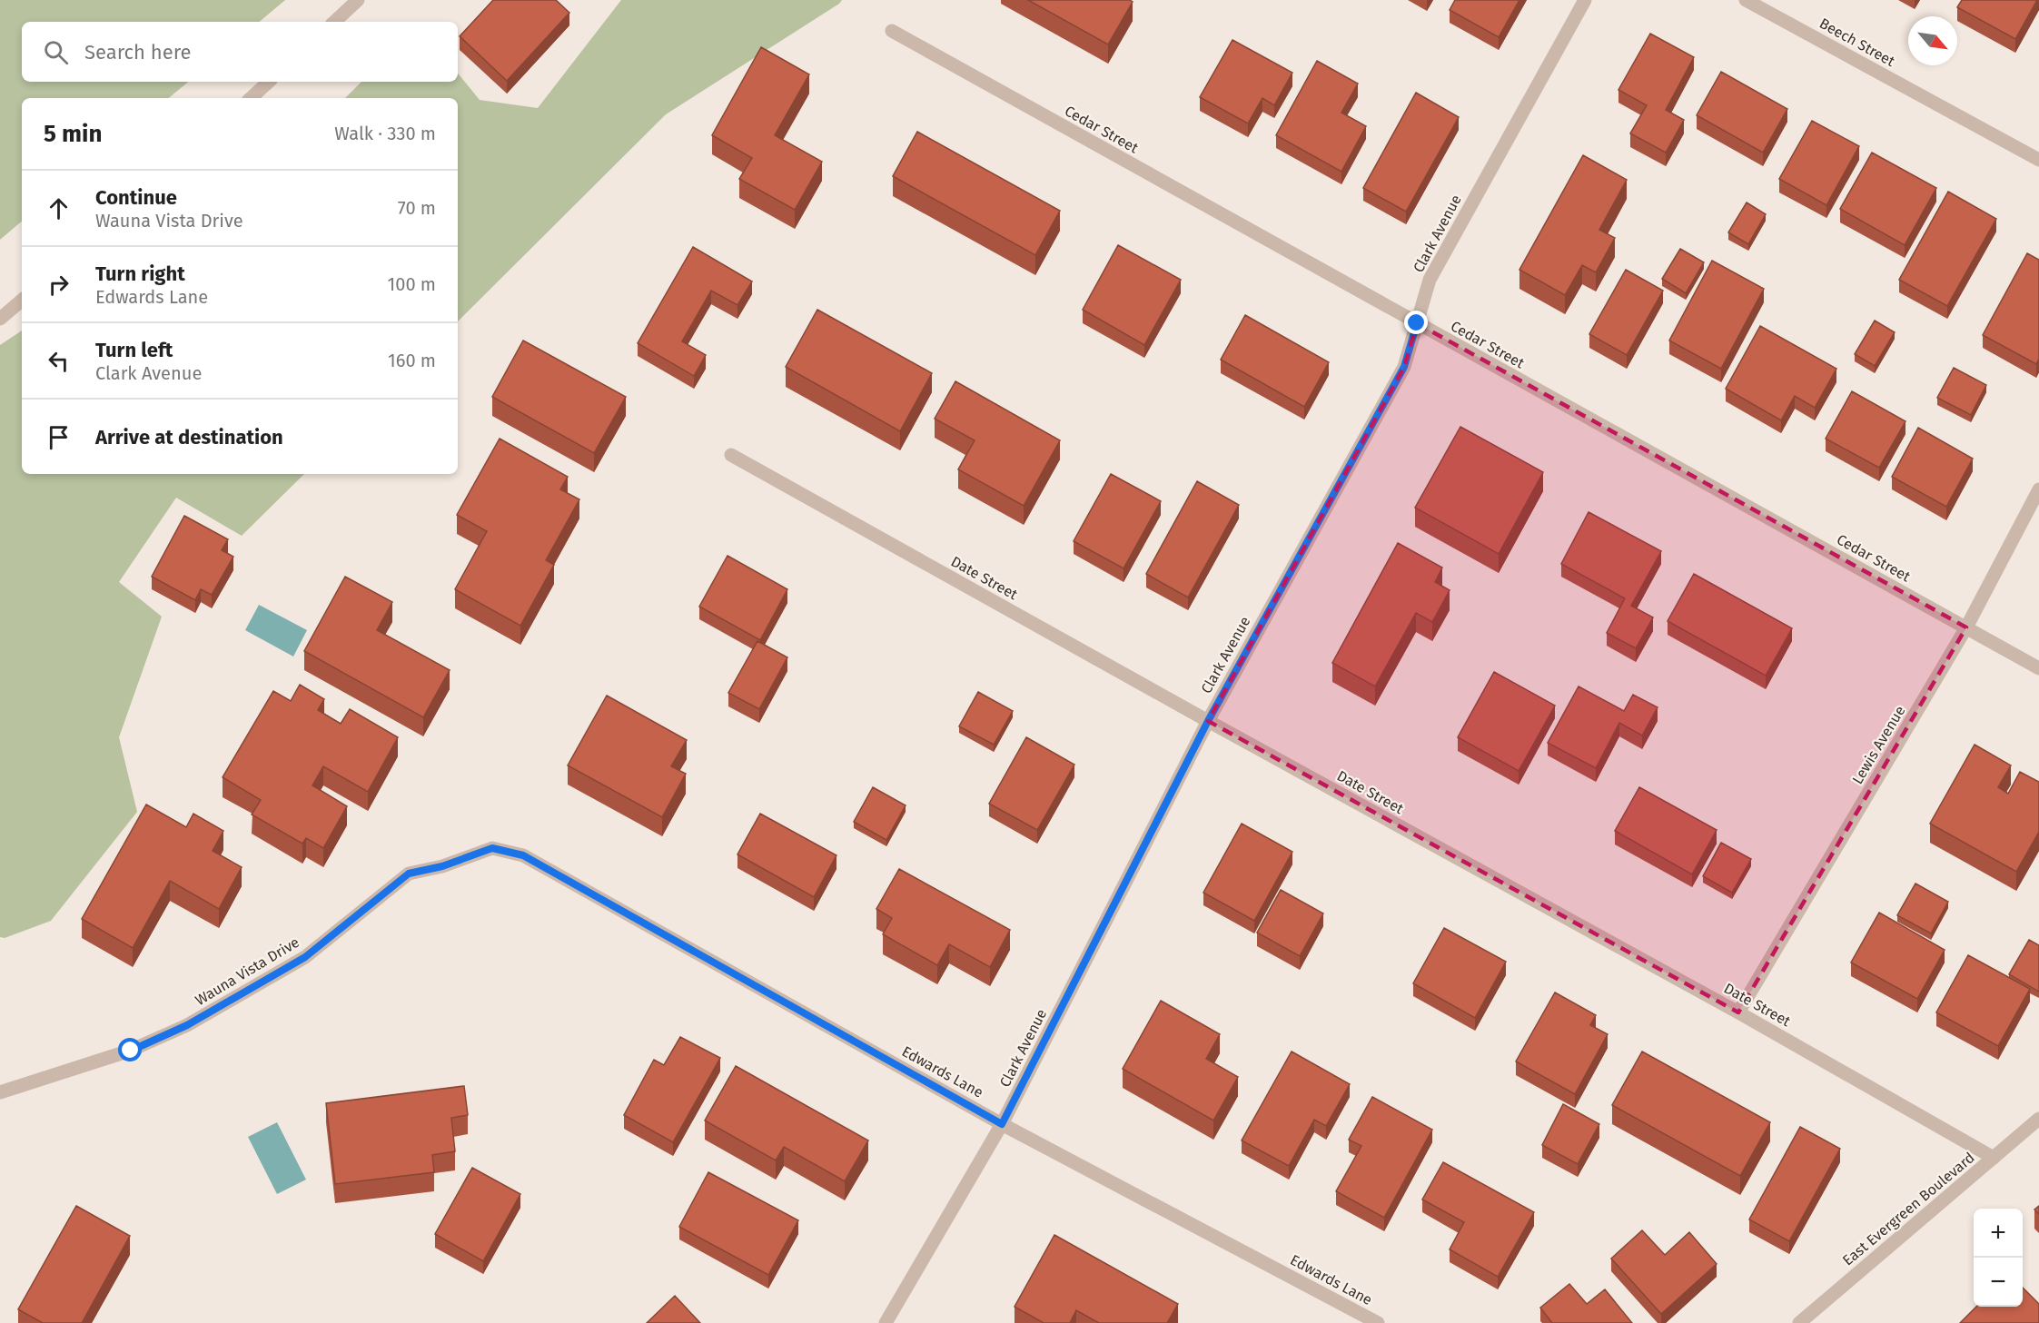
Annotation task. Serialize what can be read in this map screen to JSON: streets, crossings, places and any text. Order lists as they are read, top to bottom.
{
  "streets": {
    "street": [
      "Beech Street",
      "Cedar Street",
      "Clark Avenue",
      "Date Street",
      "Lewis Avenue",
      "Wauna Vista Drive",
      "Edwards Lane",
      "East Evergreen Boulevard"
    ]
  },
  "crossings": [
    ["Cedar Street", "Clark Avenue"],
    ["Cedar Street", "Lewis Avenue"],
    ["Clark Avenue", "Date Street"],
    ["Clark Avenue", "Edwards Lane"],
    ["Date Street", "Lewis Avenue"],
    ["Date Street", "East Evergreen Boulevard"],
    ["Wauna Vista Drive", "Edwards Lane"]
  ],
  "north": "bottom right",
  "page": {
    "search": "Search here",
    "heading": ["5 min", "Walk · 330 m"],
    "list": [
      ["Continue", "Wauna Vista Drive", "70 m"],
      ["Turn right", "Edwards Lane", "100 m"],
      ["Turn left", "Clark Avenue", "160 m"],
      "Arrive at destination"
    ],
    "map_buttons": ["+", "−"]
  }
}
